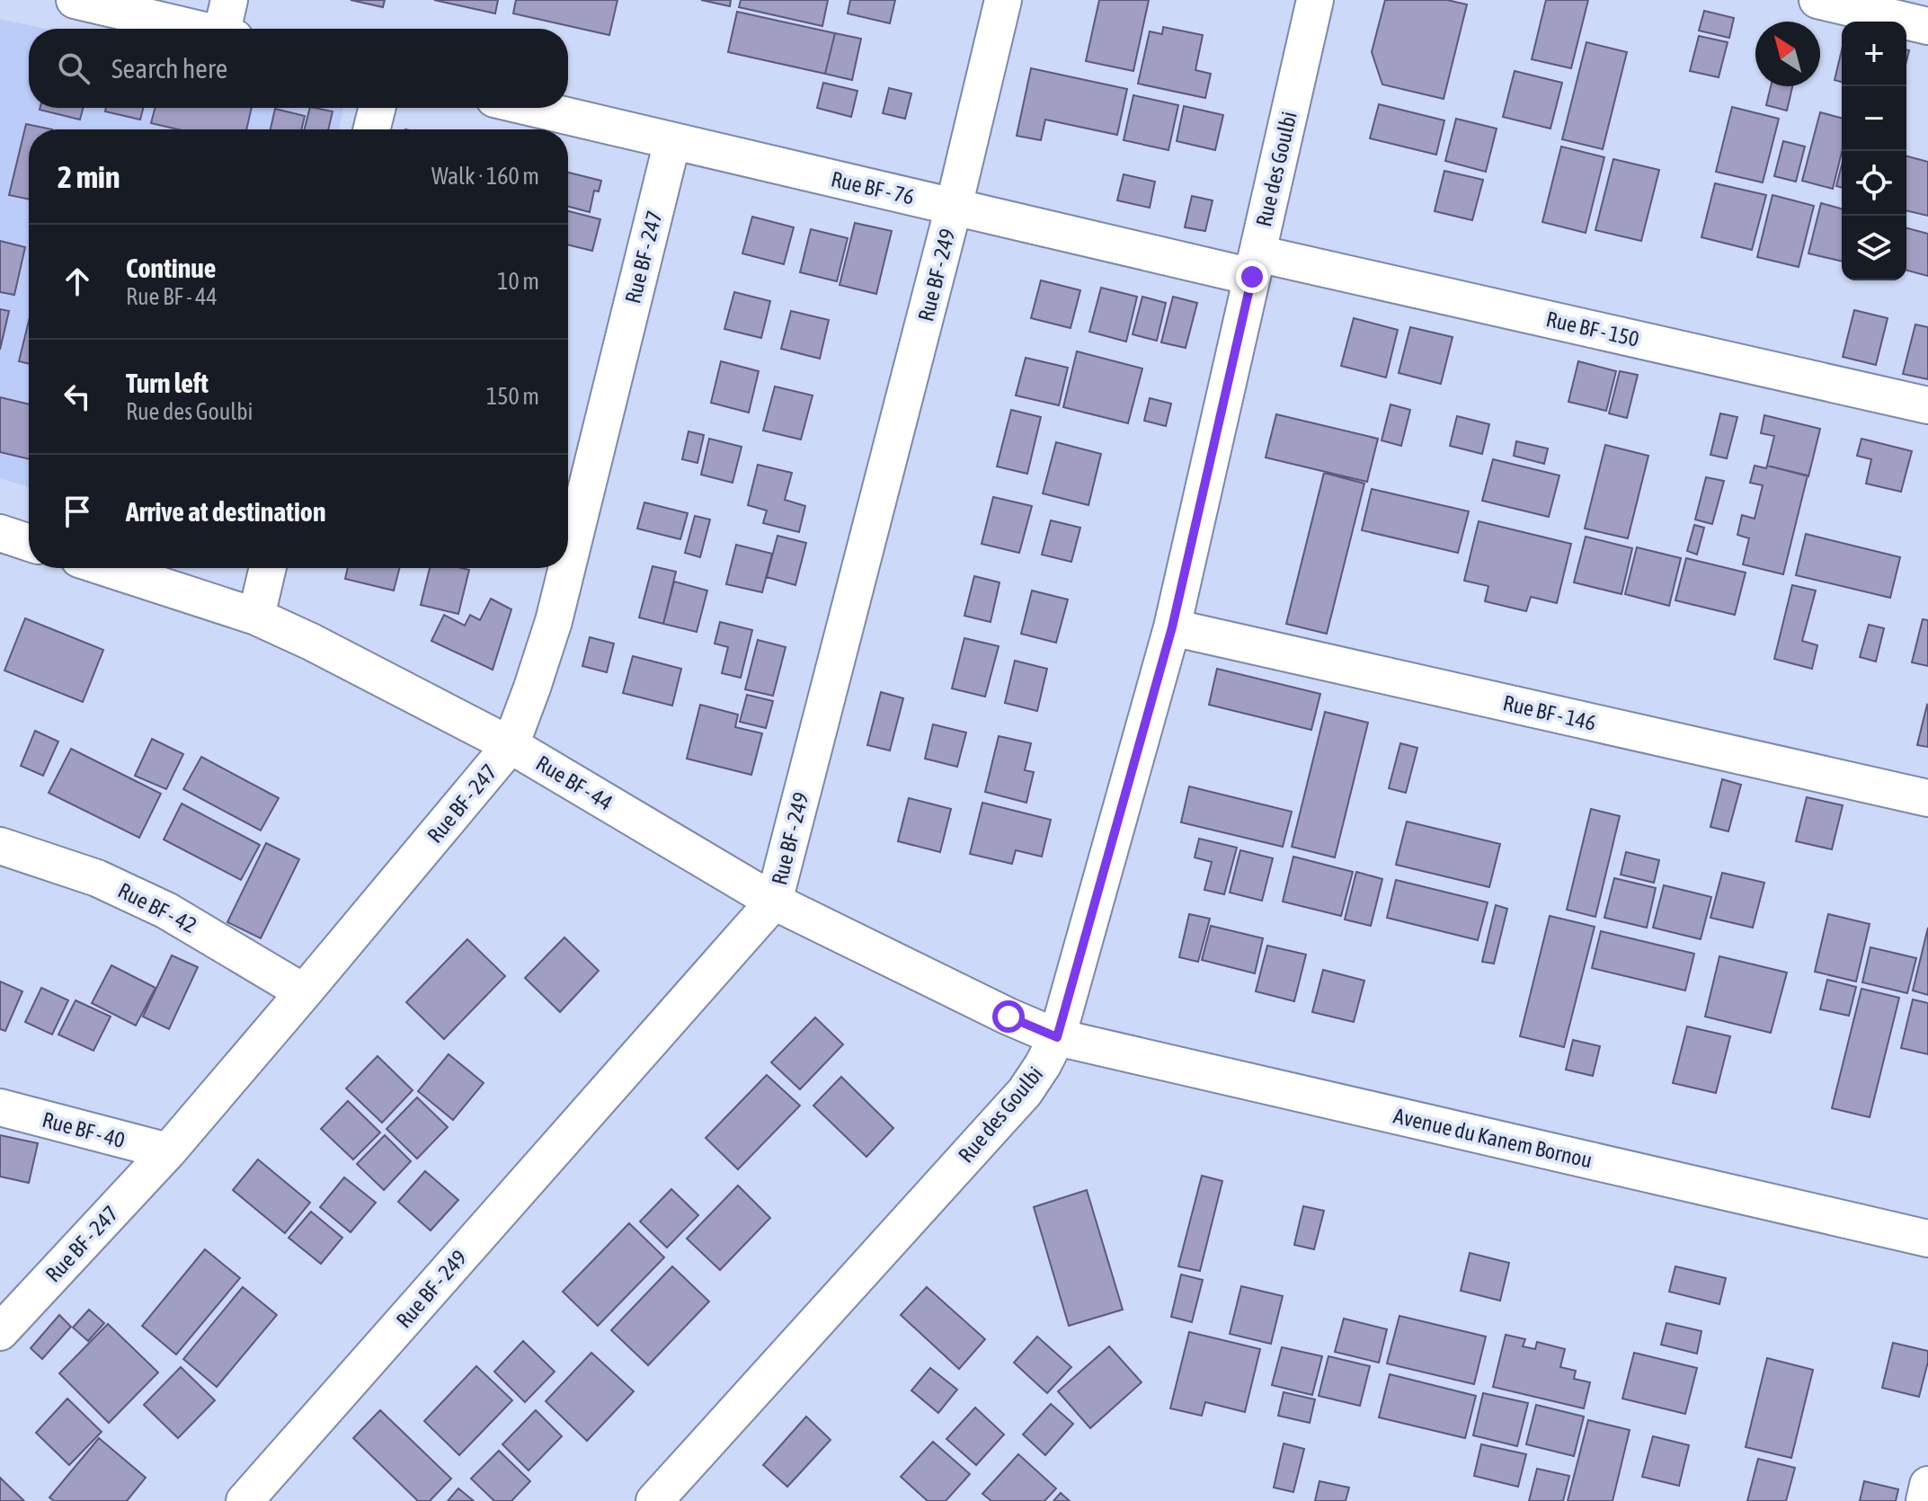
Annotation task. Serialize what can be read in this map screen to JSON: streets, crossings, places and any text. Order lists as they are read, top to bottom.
{
  "streets": {
    "street": [
      "Rue des Goulbi",
      "Rue BF - 76",
      "Rue BF - 247",
      "Rue BF - 249",
      "Rue BF - 150",
      "Rue BF - 146",
      "Rue BF - 44",
      "Rue BF - 42",
      "Rue BF - 40",
      "Avenue du Kanem Bornou"
    ]
  },
  "crossings": [
    ["Rue des Goulbi", "Rue BF - 76"],
    ["Rue des Goulbi", "Rue BF - 150"],
    ["Rue des Goulbi", "Rue BF - 146"],
    ["Rue des Goulbi", "Rue BF - 44"],
    ["Rue des Goulbi", "Avenue du Kanem Bornou"],
    ["Rue BF - 76", "Rue BF - 247"],
    ["Rue BF - 76", "Rue BF - 249"],
    ["Rue BF - 76", "Rue BF - 150"],
    ["Rue BF - 247", "Rue BF - 44"],
    ["Rue BF - 247", "Rue BF - 42"],
    ["Rue BF - 247", "Rue BF - 40"],
    ["Rue BF - 249", "Rue BF - 44"],
    ["Rue BF - 44", "Avenue du Kanem Bornou"]
  ],
  "north": "top left",
  "page": {
    "map_buttons": ["+", "−"],
    "search": "Search here",
    "heading": ["2 min", "Walk · 160 m"],
    "list": [
      ["Continue", "Rue BF - 44", "10 m"],
      ["Turn left", "Rue des Goulbi", "150 m"],
      "Arrive at destination"
    ]
  }
}
